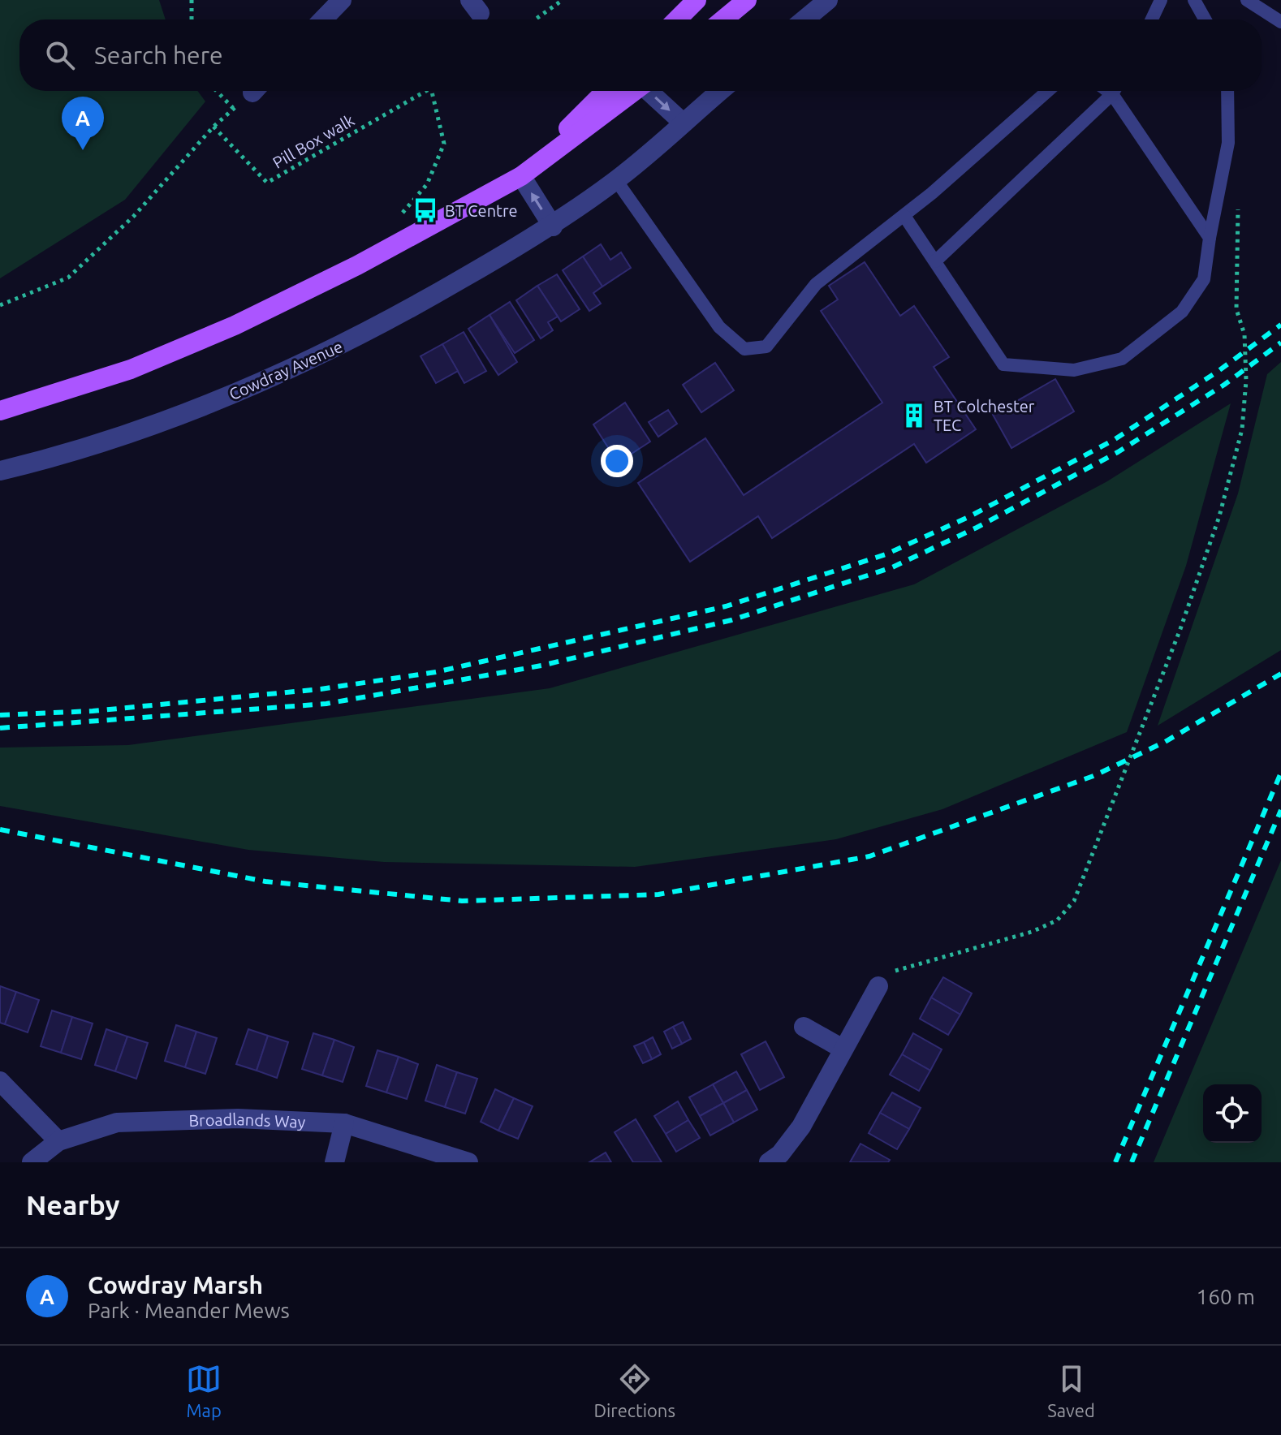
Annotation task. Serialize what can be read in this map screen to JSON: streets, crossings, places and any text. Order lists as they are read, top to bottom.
{
  "streets": {
    "street": ["Cowdray Avenue", "Broadlands Way"],
    "path": ["Pill Box walk"]
  },
  "places": {
    "bus stop": ["BT Centre"],
    "building": ["BT Colchester TEC"]
  },
  "page": {
    "search": "Search here",
    "pins": "A",
    "heading": "Nearby",
    "list": [
      {
        "mark": "A",
        "name": "Cowdray Marsh",
        "note": "Park · Meander Mews",
        "value": "160 m"
      }
    ],
    "nav": ["Map", "Directions", "Saved"]
  }
}
